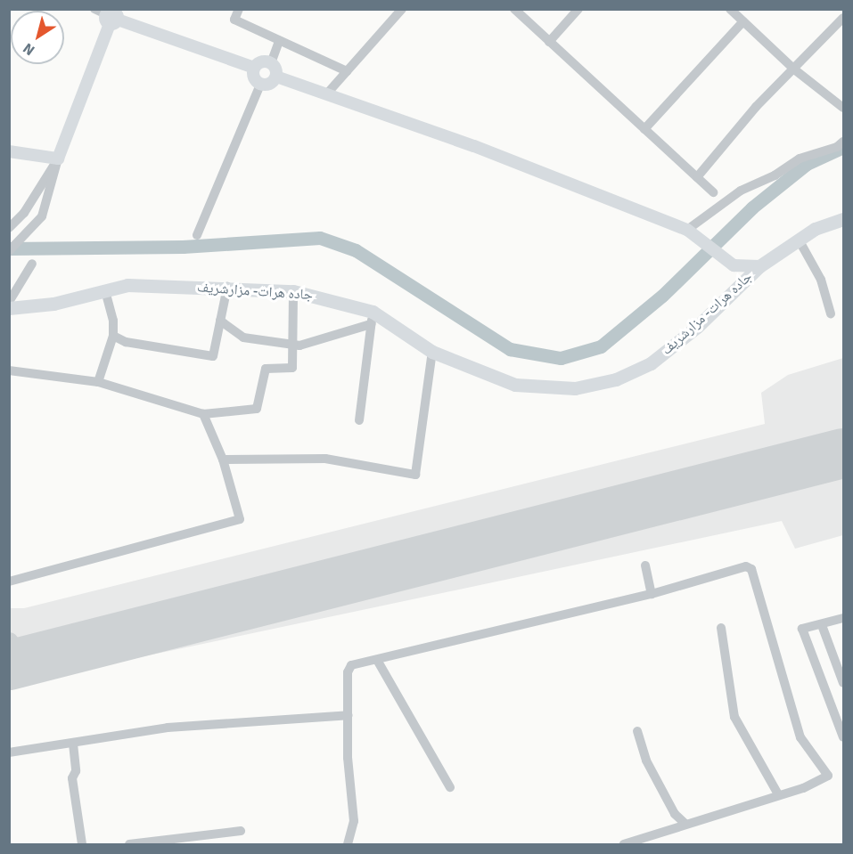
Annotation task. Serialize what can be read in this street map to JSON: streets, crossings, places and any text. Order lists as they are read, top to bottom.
{
  "streets": {
    "highway": ["جاده هرات- مزارشریف"]
  },
  "north": "bottom left"
}
